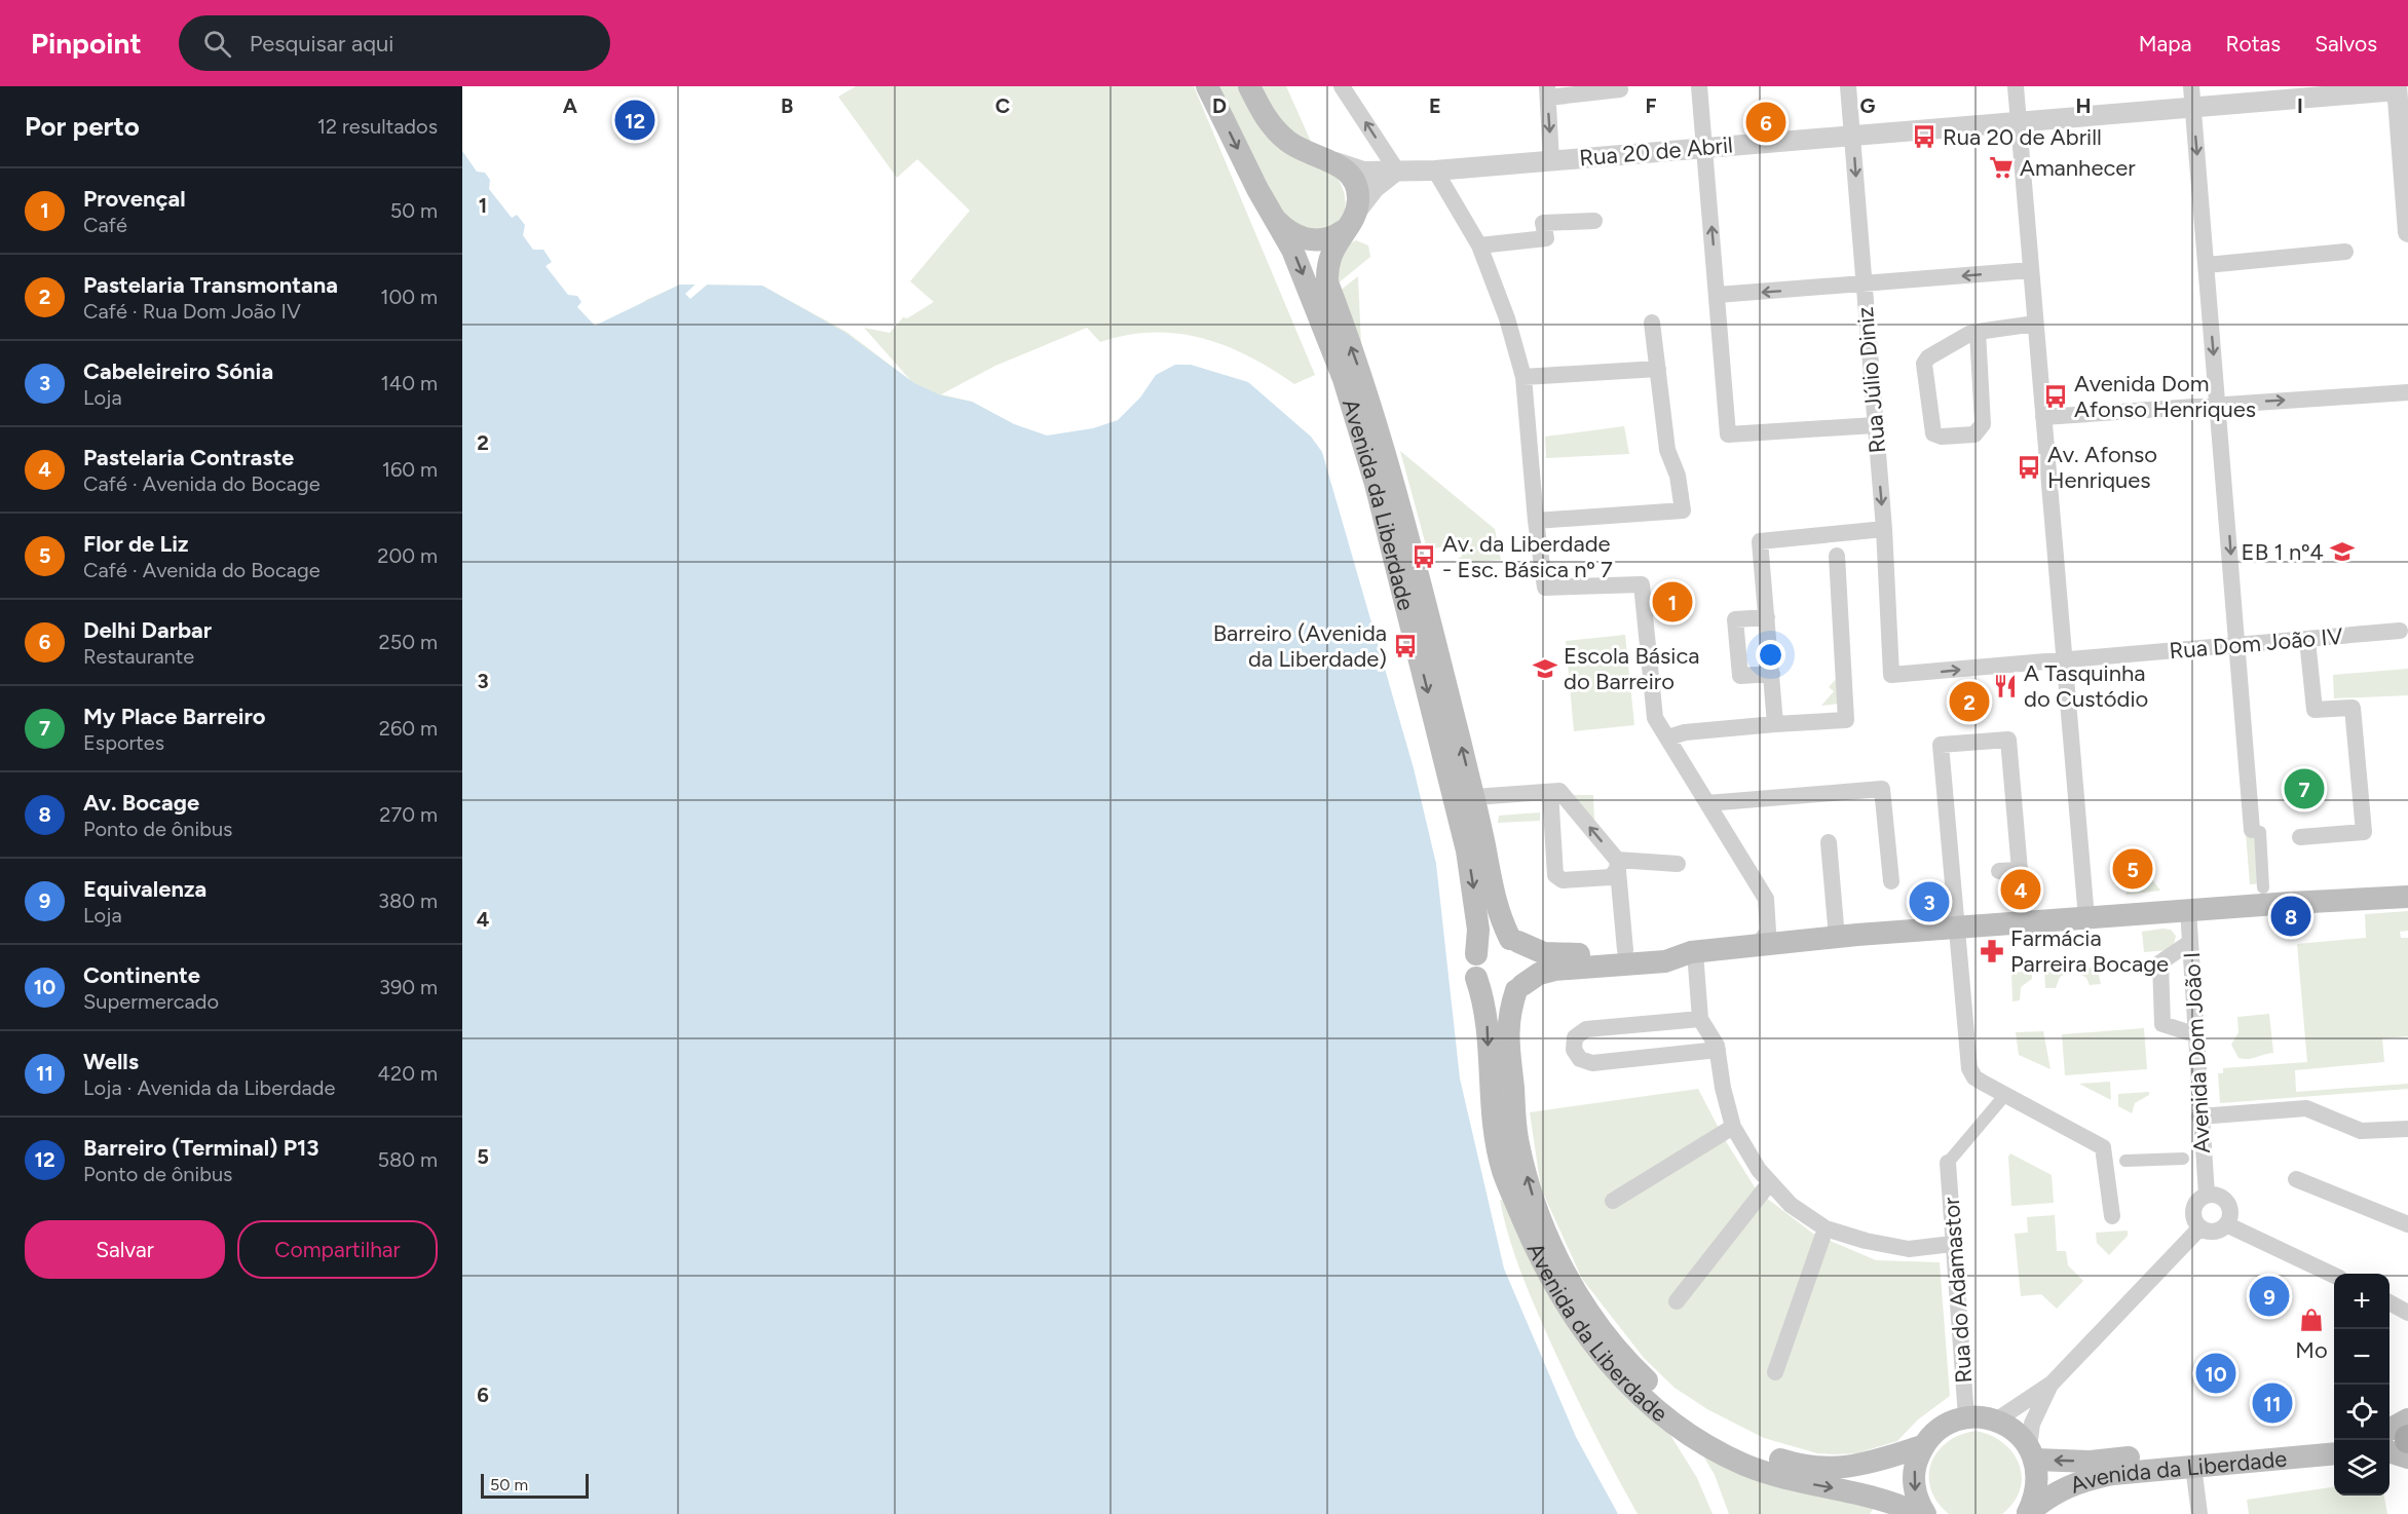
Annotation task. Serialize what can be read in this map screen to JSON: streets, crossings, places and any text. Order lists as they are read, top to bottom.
{
  "streets": {
    "main road": ["Avenida da Liberdade"],
    "street": [
      "Rua 20 de Abril",
      "Rua Júlio Diniz",
      "Rua Dom João IV",
      "Avenida Dom João I",
      "Rua do Adamastor"
    ]
  },
  "crossings": [
    ["Rua 20 de Abril", "Rua Júlio Diniz"],
    ["Rua Júlio Diniz", "Rua Dom João IV"]
  ],
  "places": {
    "bus stop": [
      "Rua 20 de Abrill",
      "Avenida Dom Afonso Henriques",
      "Av. Afonso Henriques",
      "Av. da Liberdade - Esc. Básica nº 7",
      "Barreiro (Avenida da Liberdade)"
    ],
    "supermarket": ["Amanhecer"],
    "school or university": ["EB 1 nº4", "Escola Básica do Barreiro"],
    "restaurant": ["A Tasquinha do Custódio"],
    "pharmacy": ["Farmácia Parreira Bocage"],
    "shop": ["Mo"]
  },
  "scale_bar": "50 m",
  "page": {
    "header": "Pinpoint",
    "search": "Pesquisar aqui",
    "nav": ["Mapa", "Rotas", "Salvos"],
    "heading": ["Por perto", "12 resultados"],
    "pins": [
      "12",
      "6",
      "1",
      "2",
      "7",
      "5",
      "4",
      "3",
      "8",
      "9",
      "10",
      "11"
    ],
    "list": [
      {
        "mark": "1",
        "name": "Provençal",
        "note": "Café",
        "value": "50 m"
      },
      {
        "mark": "2",
        "name": "Pastelaria Transmontana",
        "note": "Café · Rua Dom João IV",
        "value": "100 m"
      },
      {
        "mark": "3",
        "name": "Cabeleireiro Sónia",
        "note": "Loja",
        "value": "140 m"
      },
      {
        "mark": "4",
        "name": "Pastelaria Contraste",
        "note": "Café · Avenida do Bocage",
        "value": "160 m"
      },
      {
        "mark": "5",
        "name": "Flor de Liz",
        "note": "Café · Avenida do Bocage",
        "value": "200 m"
      },
      {
        "mark": "6",
        "name": "Delhi Darbar",
        "note": "Restaurante",
        "value": "250 m"
      },
      {
        "mark": "7",
        "name": "My Place Barreiro",
        "note": "Esportes",
        "value": "260 m"
      },
      {
        "mark": "8",
        "name": "Av. Bocage",
        "note": "Ponto de ônibus",
        "value": "270 m"
      },
      {
        "mark": "9",
        "name": "Equivalenza",
        "note": "Loja",
        "value": "380 m"
      },
      {
        "mark": "10",
        "name": "Continente",
        "note": "Supermercado",
        "value": "390 m"
      },
      {
        "mark": "11",
        "name": "Wells",
        "note": "Loja · Avenida da Liberdade",
        "value": "420 m"
      },
      {
        "mark": "12",
        "name": "Barreiro (Terminal) P13",
        "note": "Ponto de ônibus",
        "value": "580 m"
      }
    ],
    "buttons": ["Salvar", "Compartilhar"],
    "map_buttons": ["+", "−"],
    "scale": "50 m"
  },
  "grid": {
    "columns": [
      "A",
      "B",
      "C",
      "D",
      "E",
      "F",
      "G",
      "H",
      "I"
    ],
    "rows": [
      "1",
      "2",
      "3",
      "4",
      "5",
      "6"
    ]
  }
}
